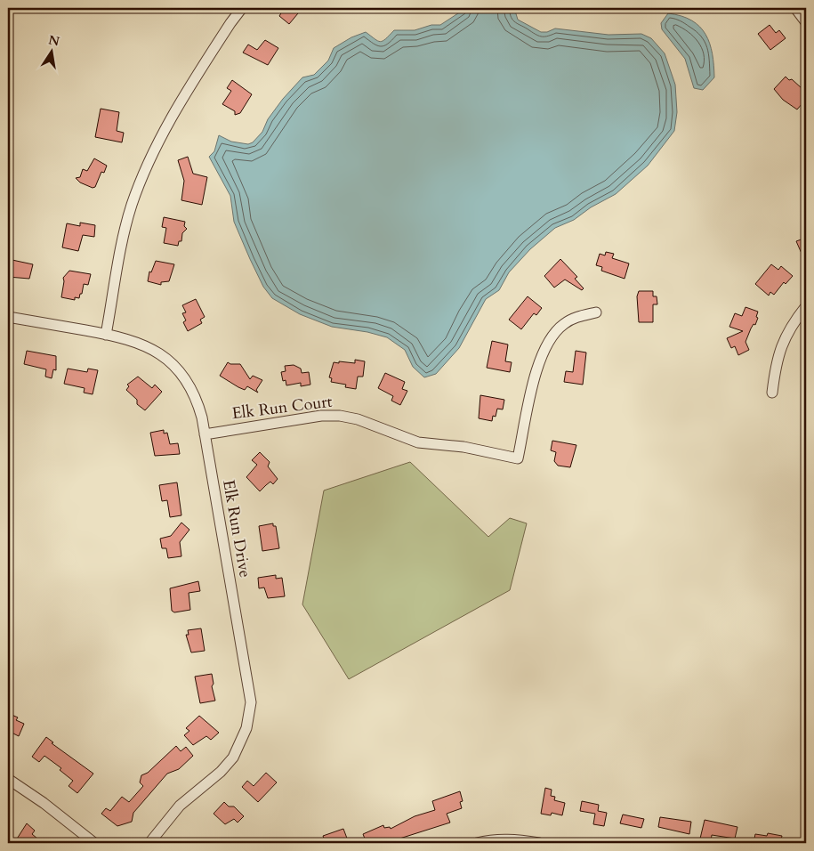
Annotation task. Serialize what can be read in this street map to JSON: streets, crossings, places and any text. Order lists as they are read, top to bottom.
{
  "streets": {
    "street": ["Elk Run Court", "Elk Run Drive"]
  },
  "crossings": [
    ["Elk Run Court", "Elk Run Drive"]
  ],
  "north": "top"
}
